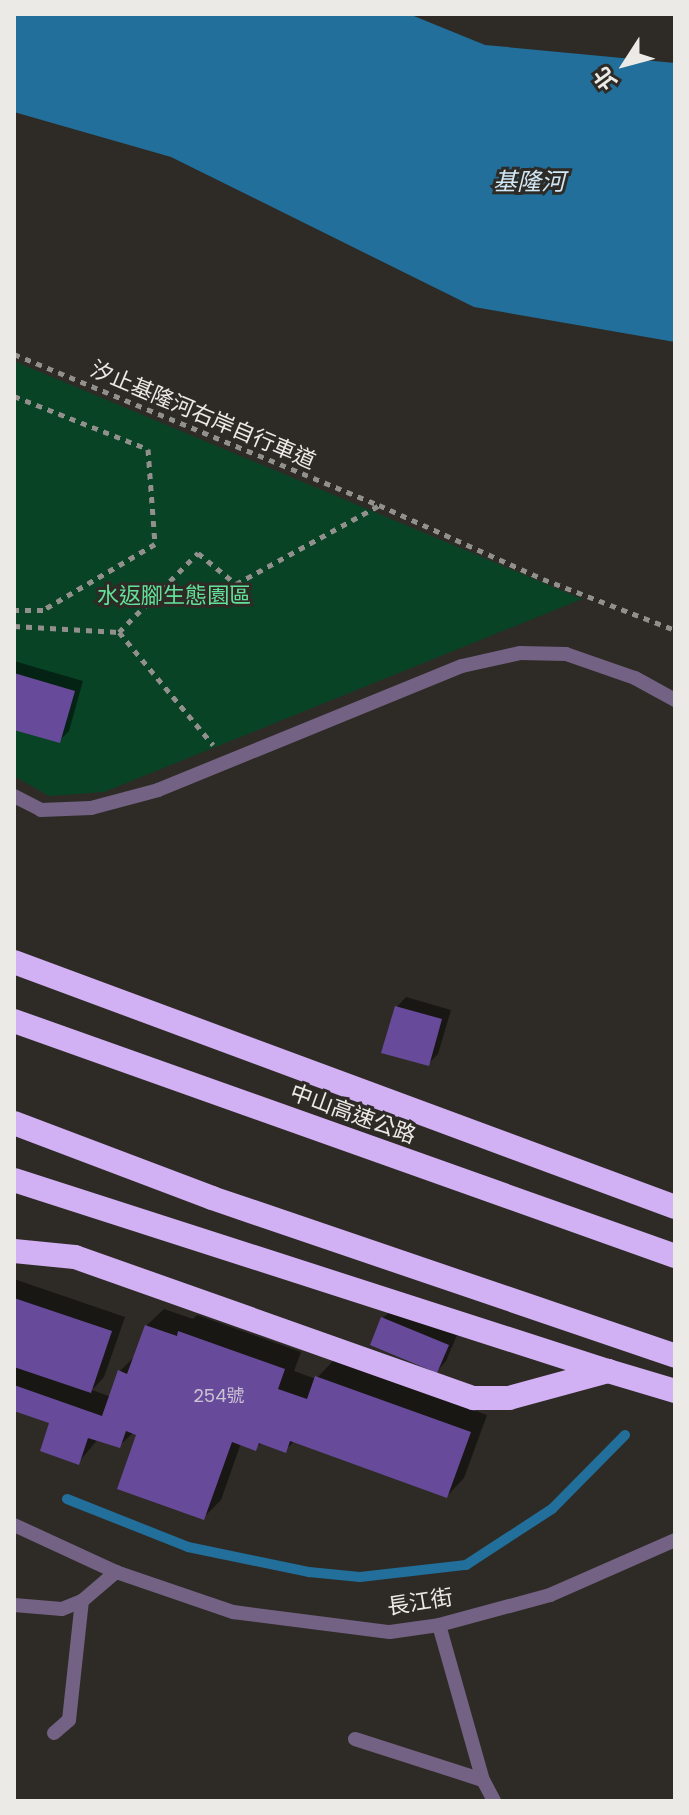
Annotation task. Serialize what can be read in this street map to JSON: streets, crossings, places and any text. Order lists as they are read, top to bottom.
{
  "streets": {
    "highway": ["中山高速公路"],
    "lane": ["長江街"],
    "path": ["汐止基隆河右岸自行車道"]
  },
  "water": ["基隆河"],
  "parks": ["水返腳生態園區"],
  "house_numbers": ["254號"],
  "north": "bottom left"
}
